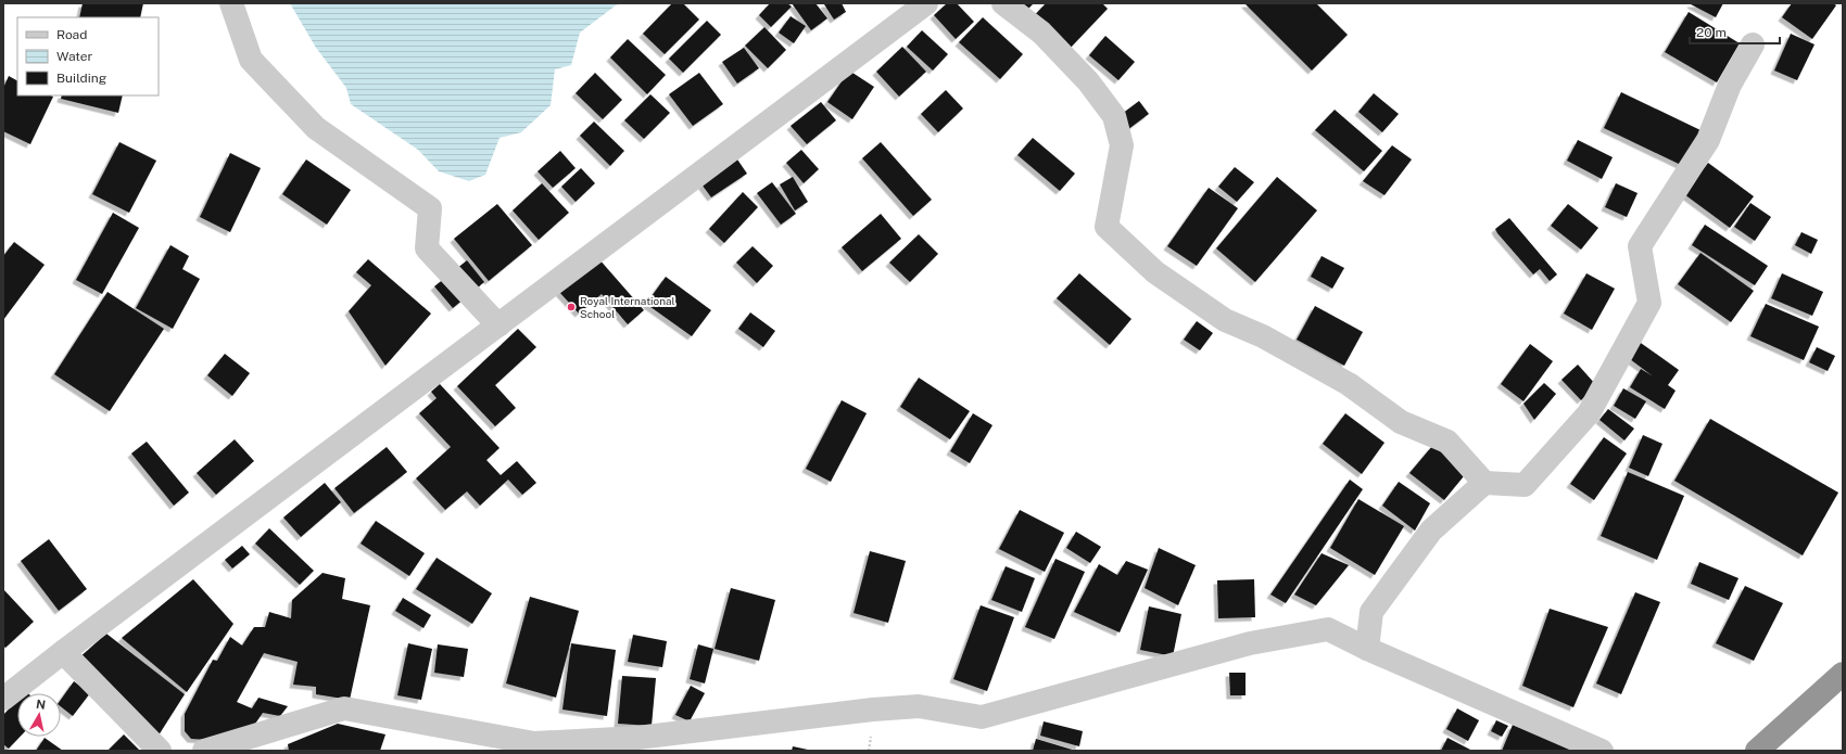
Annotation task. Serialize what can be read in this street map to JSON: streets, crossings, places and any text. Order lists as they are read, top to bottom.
{
  "places": ["Royal International School"],
  "legend": ["Road", "Water", "Building"],
  "scale_bar": "20 m",
  "north": "top"
}
